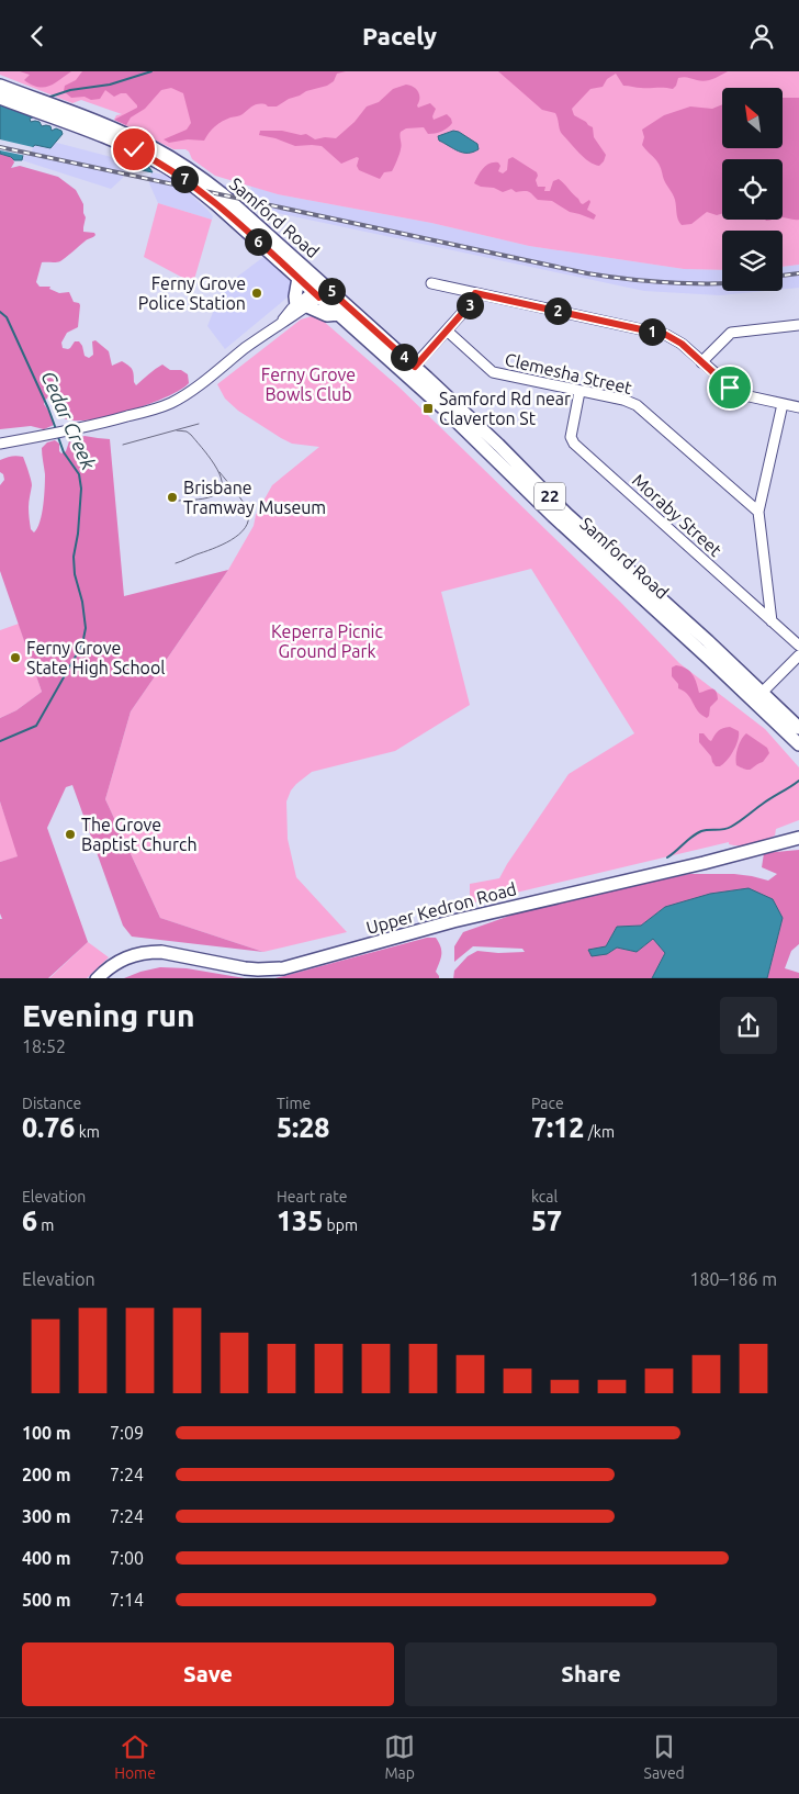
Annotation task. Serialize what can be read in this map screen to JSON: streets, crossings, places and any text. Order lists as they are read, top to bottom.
{
  "streets": {
    "main road": ["Samford Road", "22", "Upper Kedron Road"],
    "street": ["Clemesha Street", "Moraby Street"]
  },
  "crossings": [
    ["Clemesha Street", "Moraby Street"]
  ],
  "water": ["Cedar Creek"],
  "parks": ["Ferny Grove Bowls Club", "Keperra Picnic Ground Park"],
  "places": {
    "other": [
      "Ferny Grove Police Station",
      "Brisbane Tramway Museum",
      "Ferny Grove State High School",
      "The Grove Baptist Church"
    ],
    "transit": ["Samford Rd near Claverton St"]
  },
  "north": "top left",
  "page": {
    "header": "Pacely",
    "pins": [
      "7",
      "6",
      "5",
      "3",
      "2",
      "1",
      "4"
    ],
    "heading": ["Evening run", "18:52"],
    "stats": [
      ["Distance", "0.76 km"],
      ["Time", "5:28"],
      ["Pace", "7:12 /km"],
      ["Elevation", "6 m"],
      ["Heart rate", "135 bpm"],
      ["kcal", "57"]
    ],
    "chart": ["Elevation", "180–186 m"],
    "list": [
      {
        "name": "100 m",
        "note": "7:09"
      },
      {
        "name": "200 m",
        "note": "7:24"
      },
      {
        "name": "300 m",
        "note": "7:24"
      },
      {
        "name": "400 m",
        "note": "7:00"
      },
      {
        "name": "500 m",
        "note": "7:14"
      }
    ],
    "buttons": ["Save", "Share"],
    "tabs": ["Home", "Map", "Saved"]
  }
}
